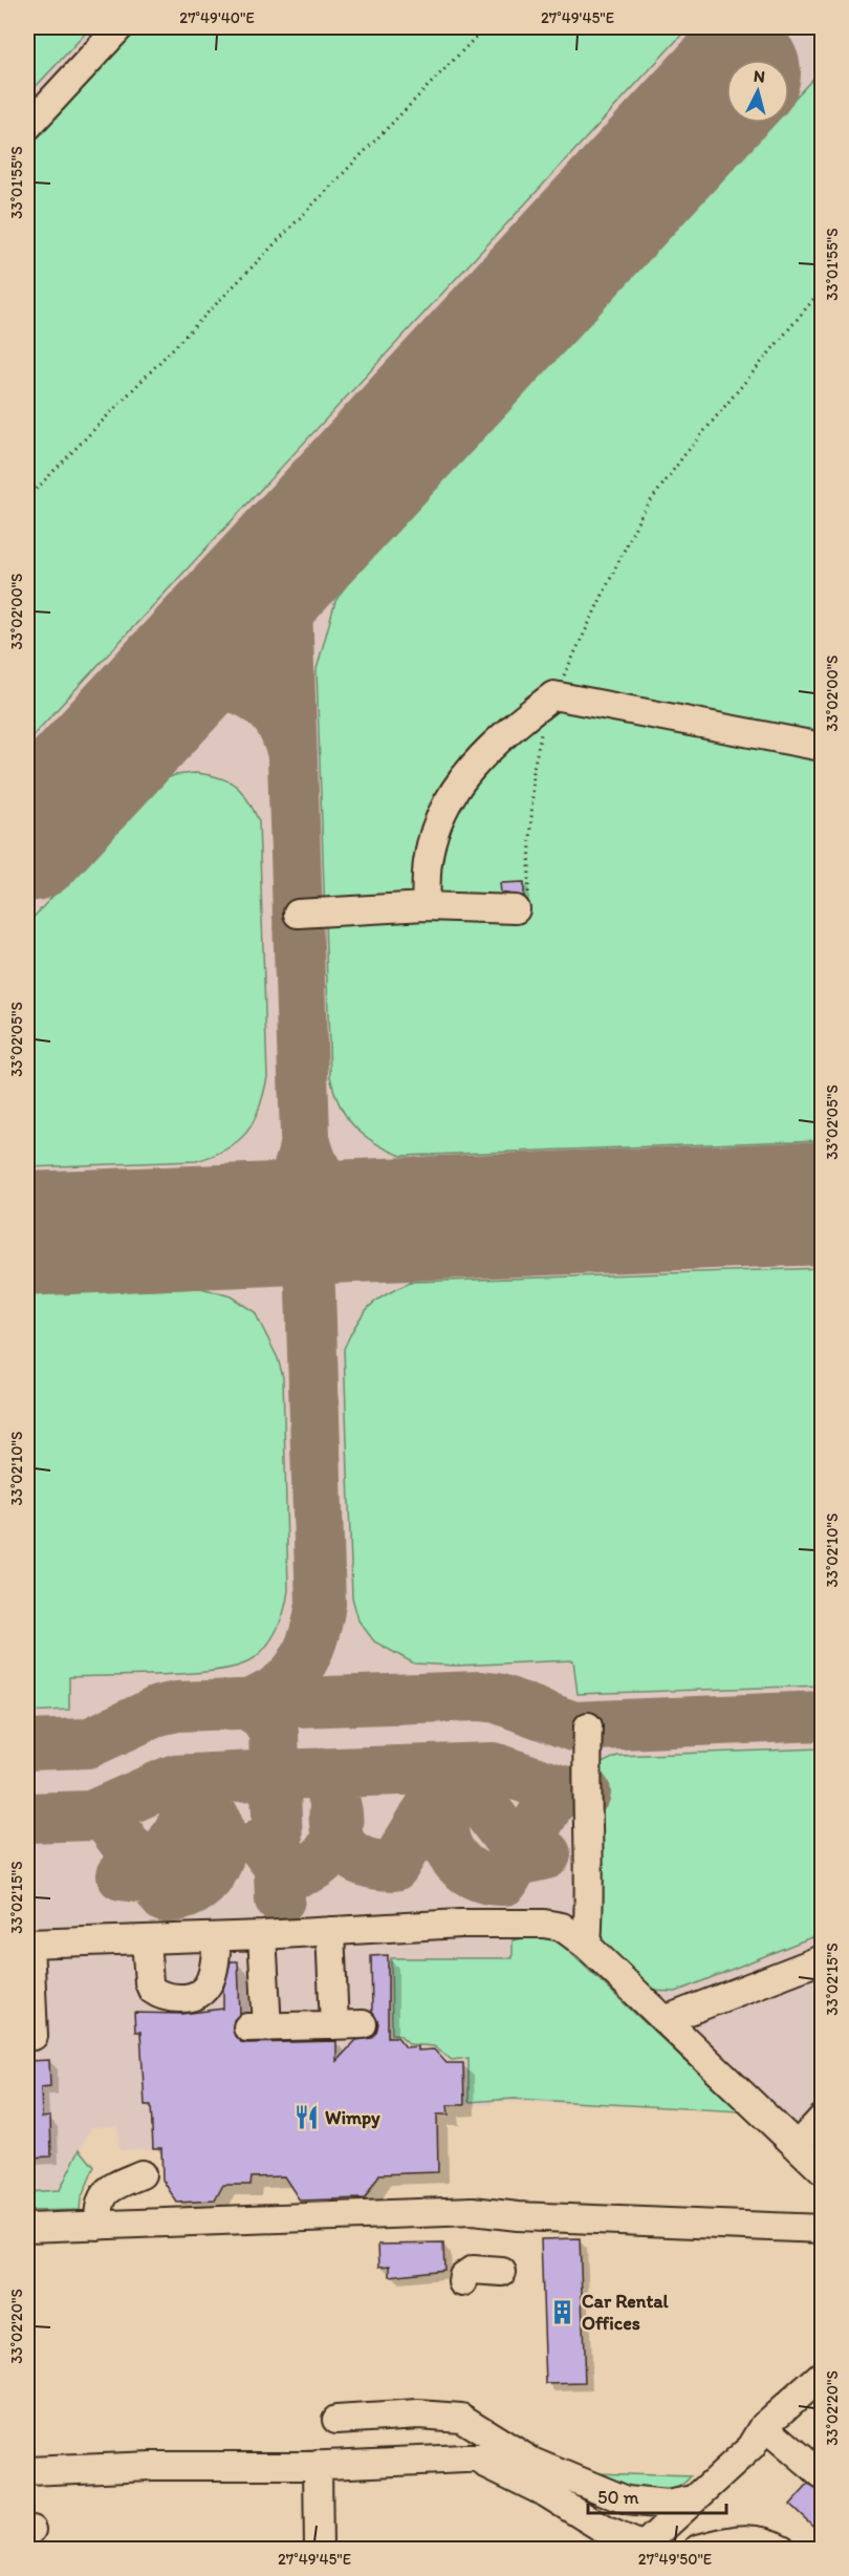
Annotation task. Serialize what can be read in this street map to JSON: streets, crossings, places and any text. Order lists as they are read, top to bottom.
{
  "places": {
    "restaurant": ["Wimpy"],
    "building": ["Car Rental Offices"]
  },
  "scale_bar": "50 m",
  "north": "top",
  "coordinates": [
    "27°49'40\"E",
    "27°49'45\"E",
    "33°01'55\"S",
    "33°02'00\"S",
    "33°02'05\"S",
    "33°02'10\"S",
    "33°02'15\"S",
    "33°02'20\"S",
    "27°49'50\"E"
  ]
}
